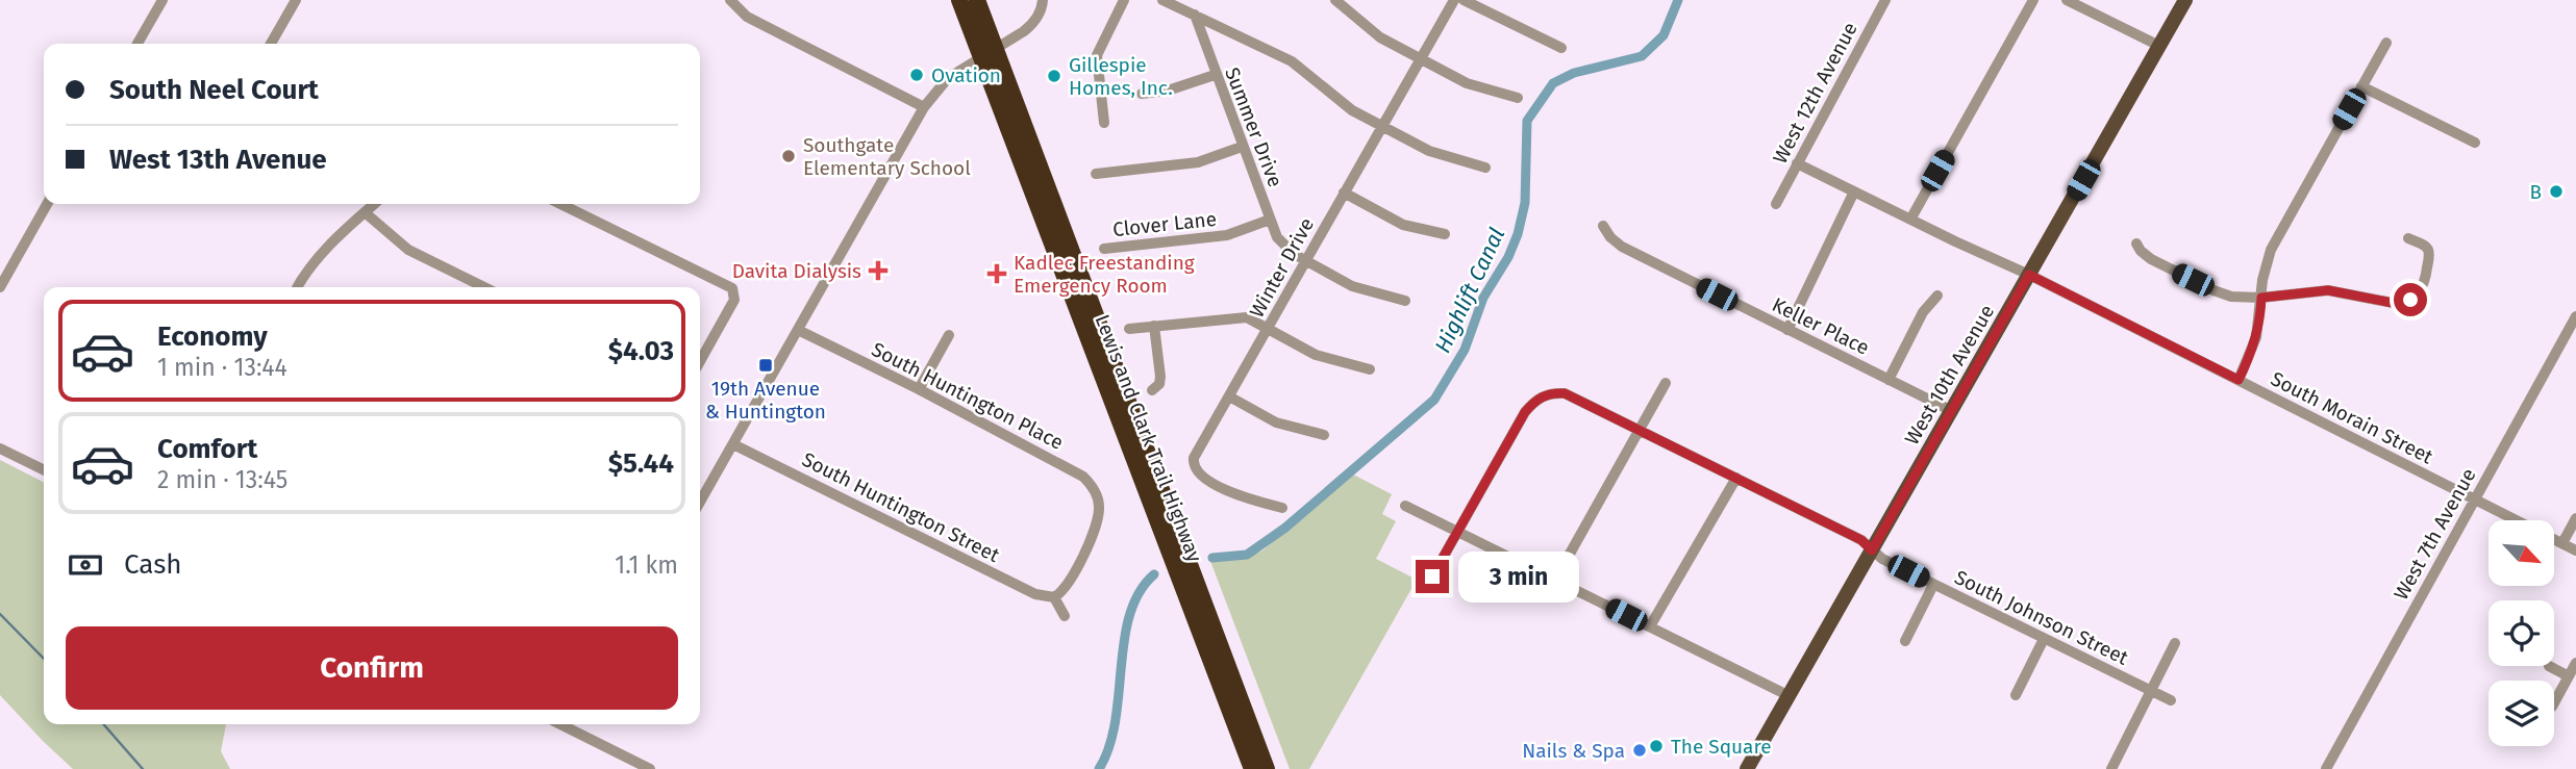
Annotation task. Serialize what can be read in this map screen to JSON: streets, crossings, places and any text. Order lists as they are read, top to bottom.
{
  "streets": {
    "highway": ["Lewis and Clark Trail Highway"],
    "main road": ["West 10th Avenue"],
    "street": [
      "West 12th Avenue",
      "Summer Drive",
      "Clover Lane",
      "Winter Drive",
      "Keller Place",
      "South Huntington Place",
      "South Morain Street",
      "South Huntington Street",
      "West 7th Avenue",
      "South Johnson Street"
    ]
  },
  "crossings": [
    ["West 12th Avenue", "South Morain Street"],
    ["Summer Drive", "Clover Lane"],
    ["Summer Drive", "Winter Drive"],
    ["Keller Place", "West 10th Avenue"],
    ["West 10th Avenue", "South Morain Street"],
    ["West 10th Avenue", "South Johnson Street"],
    ["South Huntington Place", "South Huntington Street"],
    ["South Morain Street", "West 7th Avenue"]
  ],
  "water": ["Highlift Canal"],
  "places": {
    "other": [
      "Ovation",
      "Gillespie Homes, Inc.",
      "Southgate Elementary School",
      "B",
      "The Square",
      "Nails & Spa"
    ],
    "health": ["Davita Dialysis", "Kadlec Freestanding Emergency Room"],
    "transit": ["19th Avenue & Huntington"]
  },
  "north": "bottom right",
  "page": {
    "banner": ["South Neel Court", "West 13th Avenue"],
    "list": [
      {
        "name": "Economy",
        "note": "1 min · 13:44",
        "value": "$4.03"
      },
      {
        "name": "Comfort",
        "note": "2 min · 13:45",
        "value": "$5.44"
      }
    ],
    "pay": ["Cash", "1.1 km"],
    "bubble": "3 min",
    "buttons": "Confirm"
  }
}
